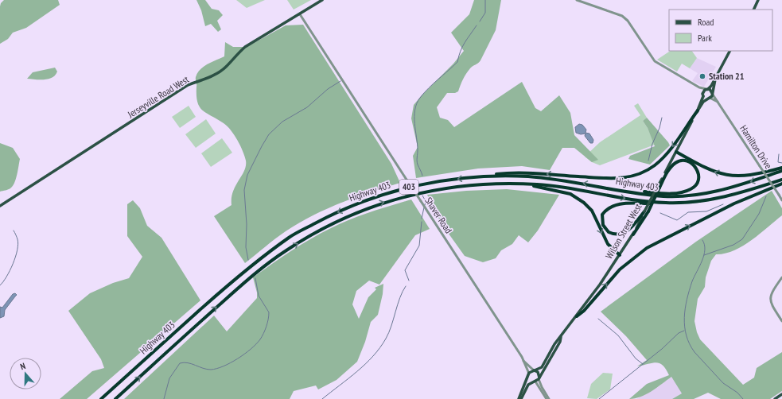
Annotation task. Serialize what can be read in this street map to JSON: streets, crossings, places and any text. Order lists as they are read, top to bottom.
{
  "streets": {
    "highway": ["Highway 403", "403"],
    "main road": ["Jerseyville Road West", "Wilson Street West"],
    "street": ["Hamilton Drive", "Shaver Road"]
  },
  "crossings": [
    ["Jerseyville Road West", "Shaver Road"],
    ["Hamilton Drive", "Wilson Street West"],
    ["Shaver Road", "Wilson Street West"]
  ],
  "places": ["Station 21"],
  "legend": ["Road", "Park"],
  "north": "top"
}
